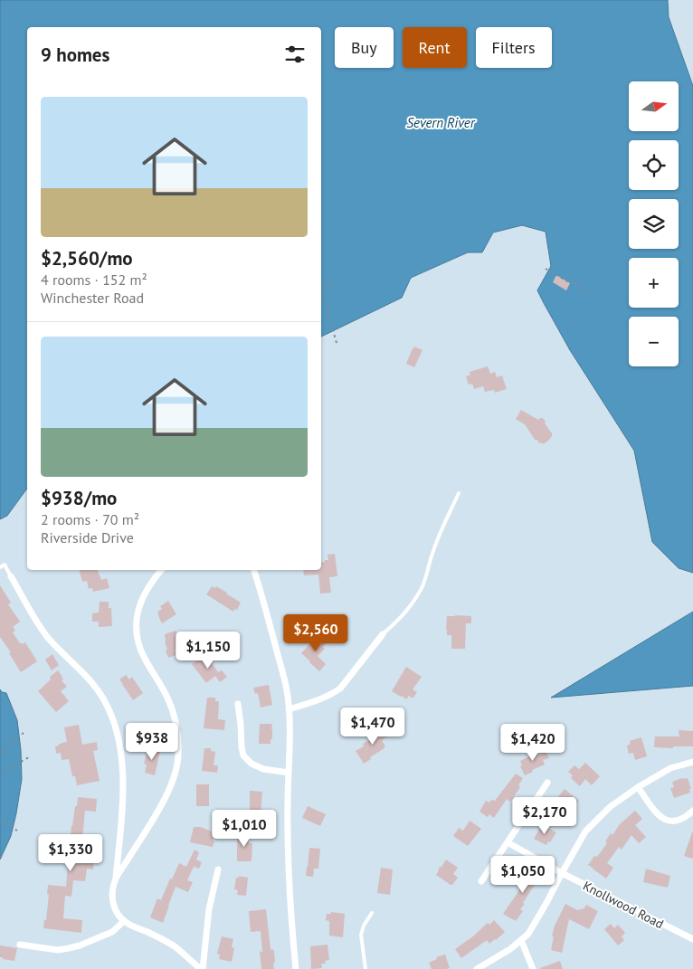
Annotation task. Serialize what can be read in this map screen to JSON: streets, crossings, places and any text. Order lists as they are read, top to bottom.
{
  "streets": {
    "street": ["Knollwood Road"]
  },
  "water": ["Severn River"],
  "north": "right",
  "page": {
    "chip": ["Buy", "Rent", "Filters"],
    "heading": "9 homes",
    "map_buttons": ["+", "−"],
    "list": [
      {
        "name": "$2,560/mo",
        "note": "4 rooms · 152 m² · Winchester Road"
      },
      {
        "name": "$938/mo",
        "note": "2 rooms · 70 m² · Riverside Drive"
      }
    ],
    "price": [
      "$2,560",
      "$1,150",
      "$1,470",
      "$938",
      "$1,420",
      "$2,170",
      "$1,010",
      "$1,330",
      "$1,050"
    ]
  }
}
